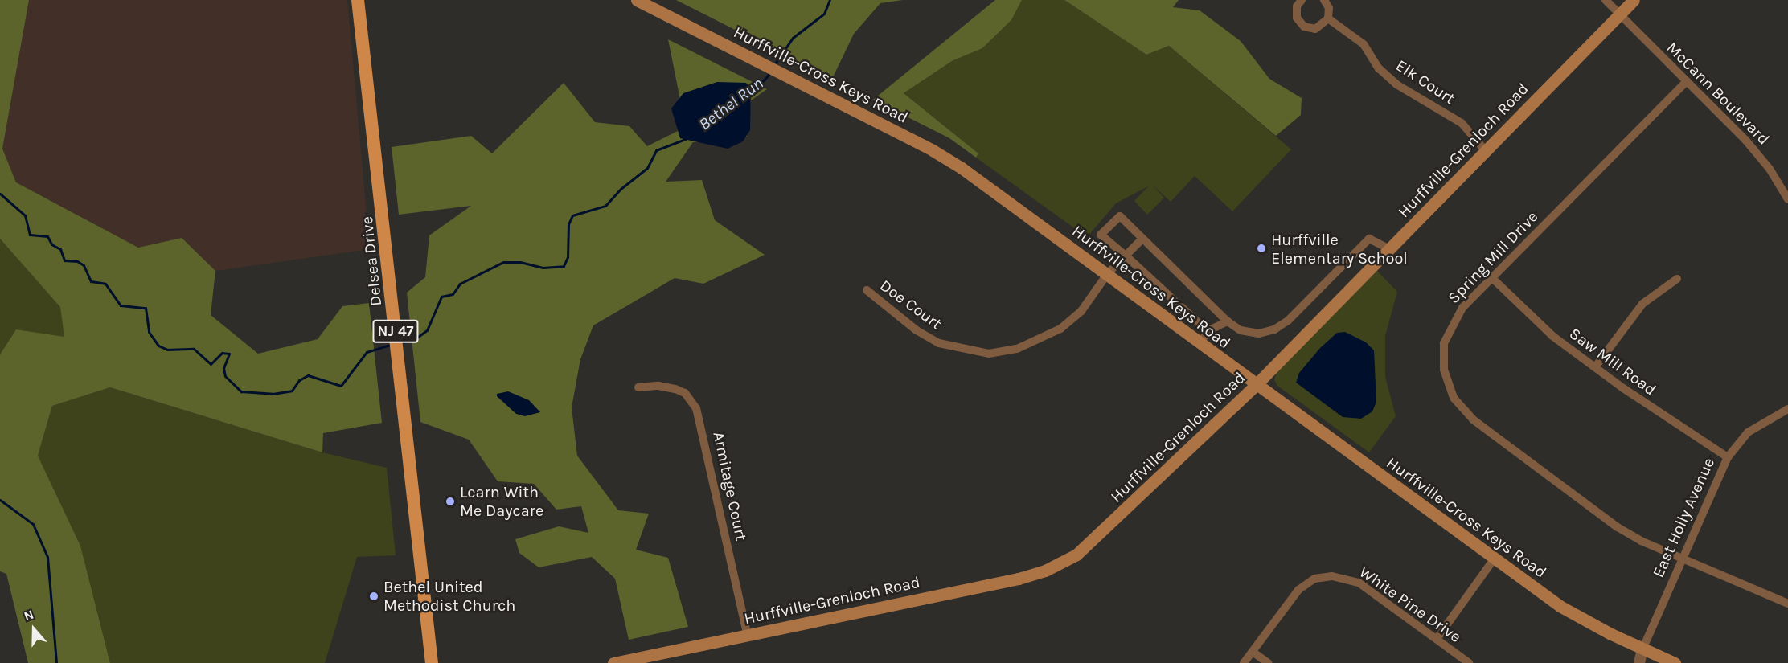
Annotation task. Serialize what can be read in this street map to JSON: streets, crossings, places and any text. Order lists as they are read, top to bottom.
{
  "streets": {
    "main road": [
      "Hurffville-Cross Keys Road",
      "Hurffville-Grenloch Road",
      "Delsea Drive",
      "NJ 47"
    ],
    "street": [
      "Elk Court",
      "McCann Boulevard",
      "Spring Mill Drive",
      "Doe Court",
      "Saw Mill Road",
      "Armitage Court",
      "East Holly Avenue",
      "White Pine Drive"
    ]
  },
  "crossings": [
    ["Hurffville-Cross Keys Road", "Hurffville-Grenloch Road"],
    ["Hurffville-Cross Keys Road", "Doe Court"],
    ["Hurffville-Cross Keys Road", "East Holly Avenue"],
    ["Elk Court", "Hurffville-Grenloch Road"],
    ["McCann Boulevard", "Hurffville-Grenloch Road"],
    ["McCann Boulevard", "Spring Mill Drive"],
    ["Hurffville-Grenloch Road", "Armitage Court"],
    ["Spring Mill Drive", "Saw Mill Road"],
    ["Spring Mill Drive", "East Holly Avenue"],
    ["Saw Mill Road", "East Holly Avenue"]
  ],
  "water": ["Bethel Run"],
  "places": ["Hurffville Elementary School", "Learn With Me Daycare", "Bethel United Methodist Church"],
  "north": "top"
}
